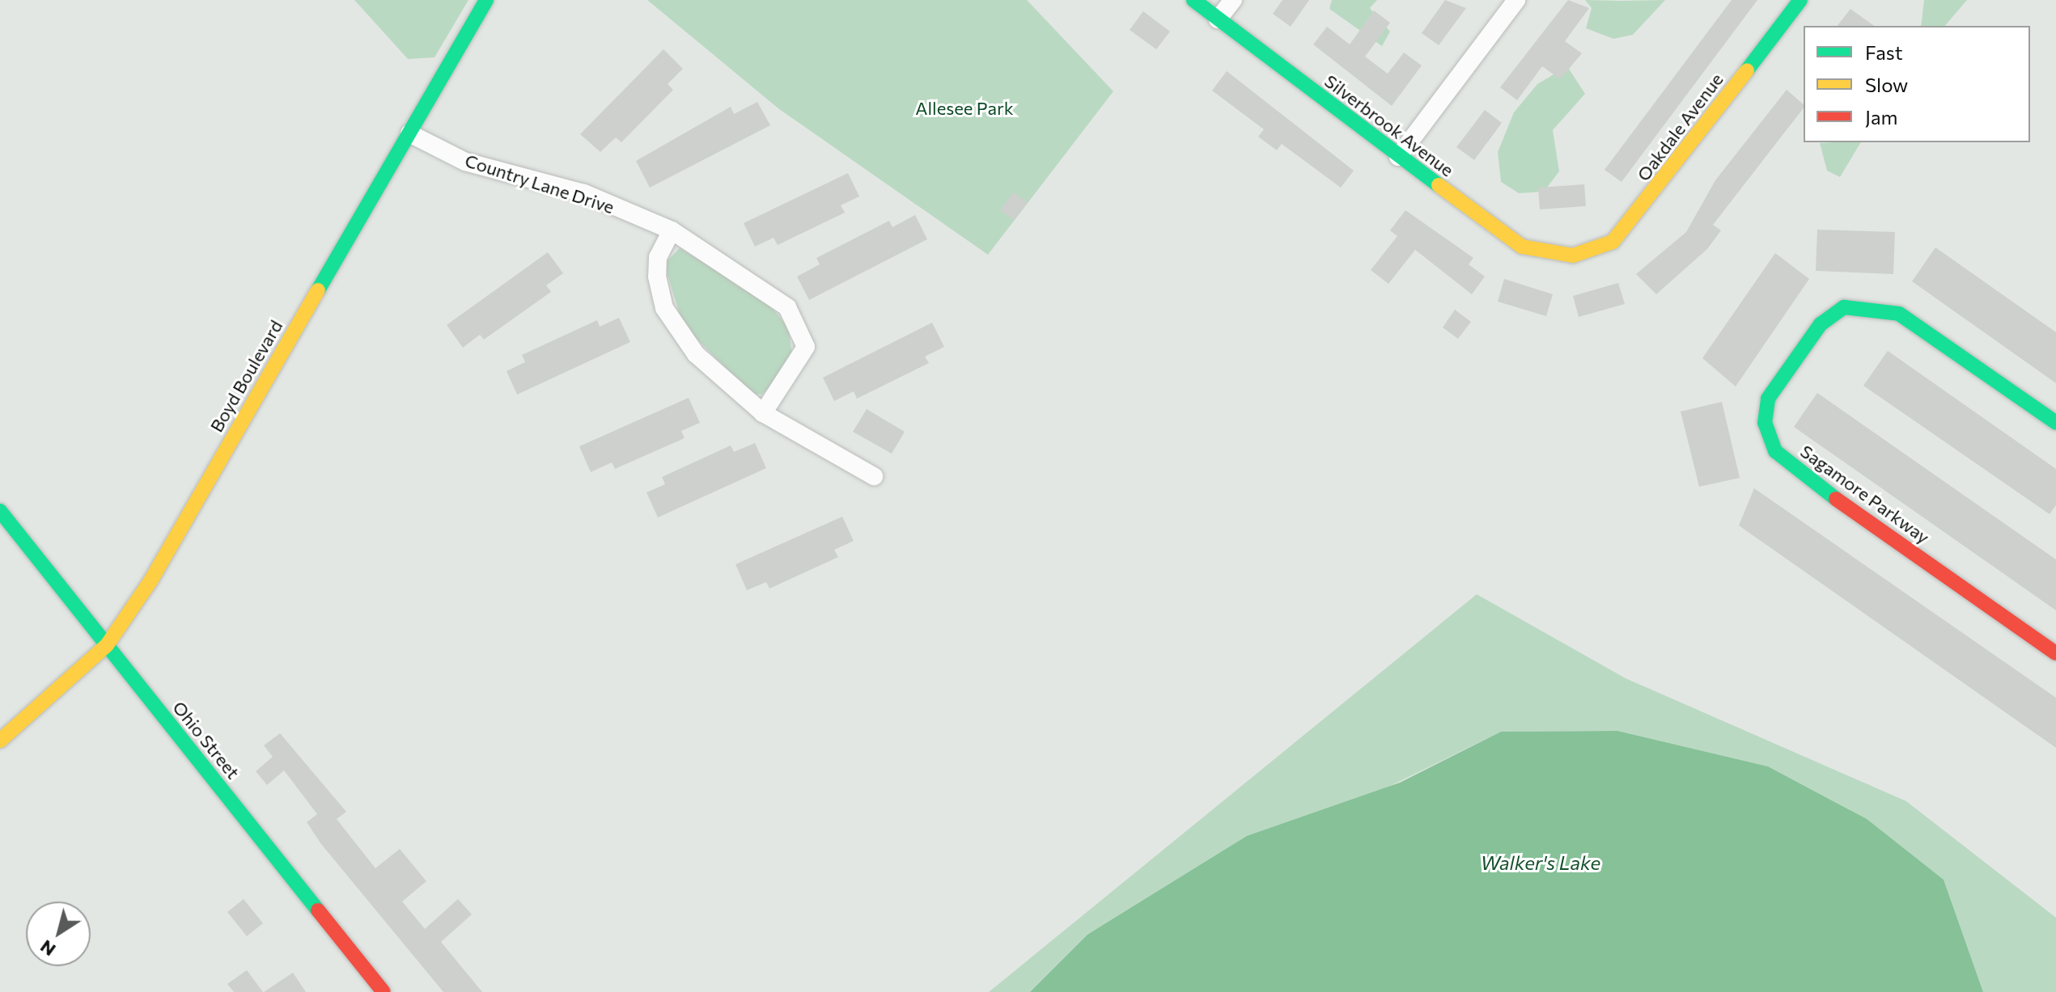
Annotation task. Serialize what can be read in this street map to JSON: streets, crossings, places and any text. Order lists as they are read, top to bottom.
{
  "streets": {
    "street": [
      "Silverbrook Avenue",
      "Oakdale Avenue",
      "Country Lane Drive",
      "Boyd Boulevard",
      "Sagamore Parkway",
      "Ohio Street"
    ]
  },
  "crossings": [
    ["Silverbrook Avenue", "Oakdale Avenue"],
    ["Country Lane Drive", "Boyd Boulevard"],
    ["Boyd Boulevard", "Ohio Street"]
  ],
  "water": ["Walker's Lake"],
  "parks": ["Allesee Park"],
  "legend": ["Fast", "Slow", "Jam"],
  "north": "bottom left"
}
